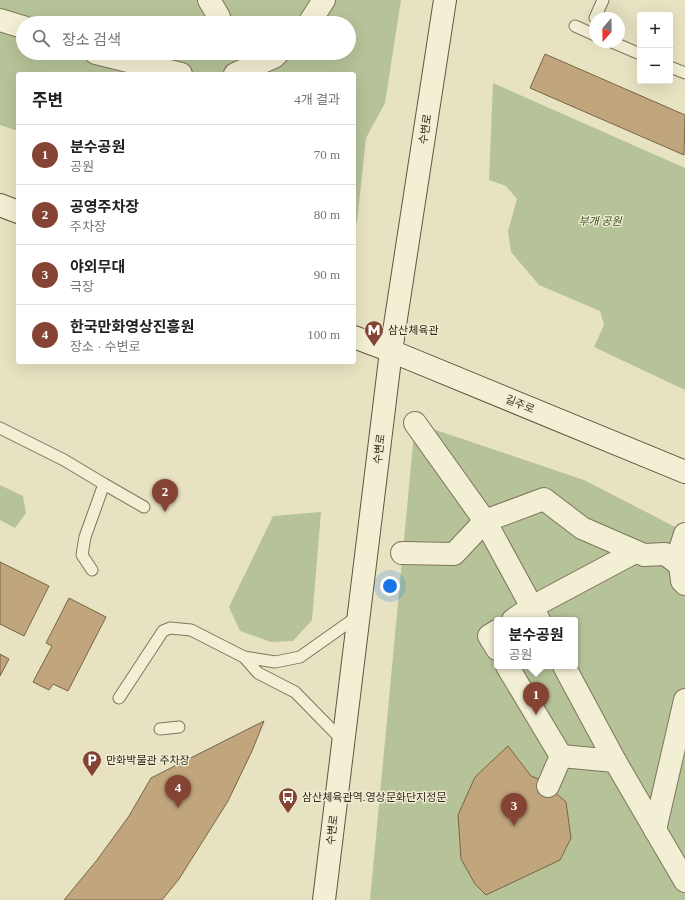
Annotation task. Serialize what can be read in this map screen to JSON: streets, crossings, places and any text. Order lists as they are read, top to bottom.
{
  "streets": {
    "street": ["수변로", "길주로"]
  },
  "crossings": [
    ["수변로", "길주로"]
  ],
  "parks": ["부개 공원"],
  "places": {
    "metro station": ["삼산체육관"],
    "parking": ["만화박물관 주차장"],
    "bus stop": ["삼산체육관역.영상문화단지정문"]
  },
  "north": "bottom",
  "page": {
    "map_buttons": ["+", "−"],
    "search": "장소 검색",
    "heading": ["주변", "4개 결과"],
    "list": [
      {
        "mark": "1",
        "name": "분수공원",
        "note": "공원",
        "value": "70 m"
      },
      {
        "mark": "2",
        "name": "공영주차장",
        "note": "주차장",
        "value": "80 m"
      },
      {
        "mark": "3",
        "name": "야외무대",
        "note": "극장",
        "value": "90 m"
      },
      {
        "mark": "4",
        "name": "한국만화영상진흥원",
        "note": "장소 · 수변로",
        "value": "100 m"
      }
    ],
    "pins": [
      "2",
      "1",
      "4",
      "3"
    ],
    "popup": ["분수공원", "공원"]
  }
}
